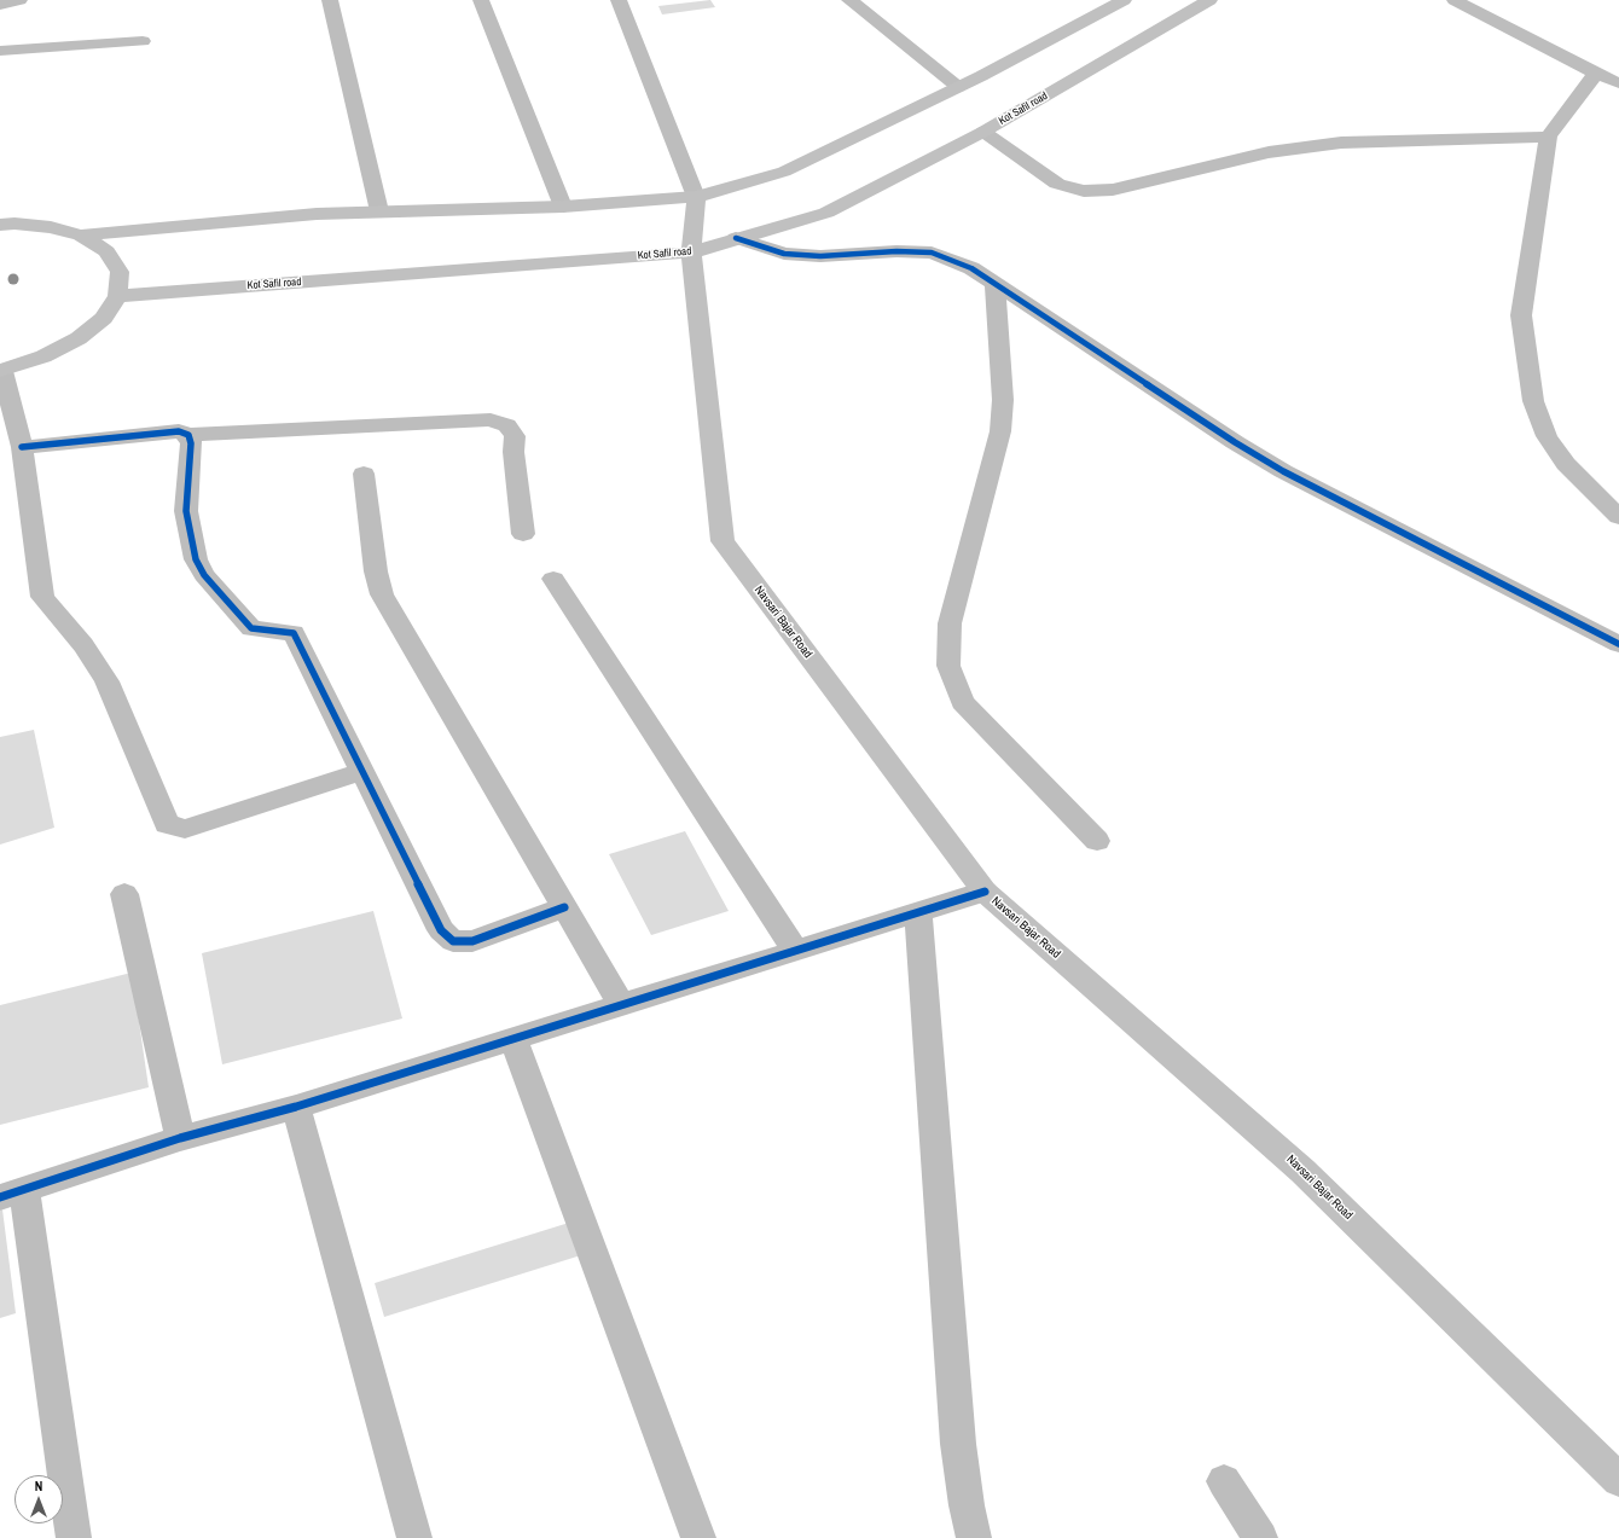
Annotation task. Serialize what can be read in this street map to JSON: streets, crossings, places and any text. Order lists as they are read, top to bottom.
{
  "streets": {
    "main road": ["Kot Safil road", "Navsari Bajar Road"]
  },
  "crossings": [
    ["Kot Safil road", "Navsari Bajar Road"]
  ],
  "north": "top"
}
